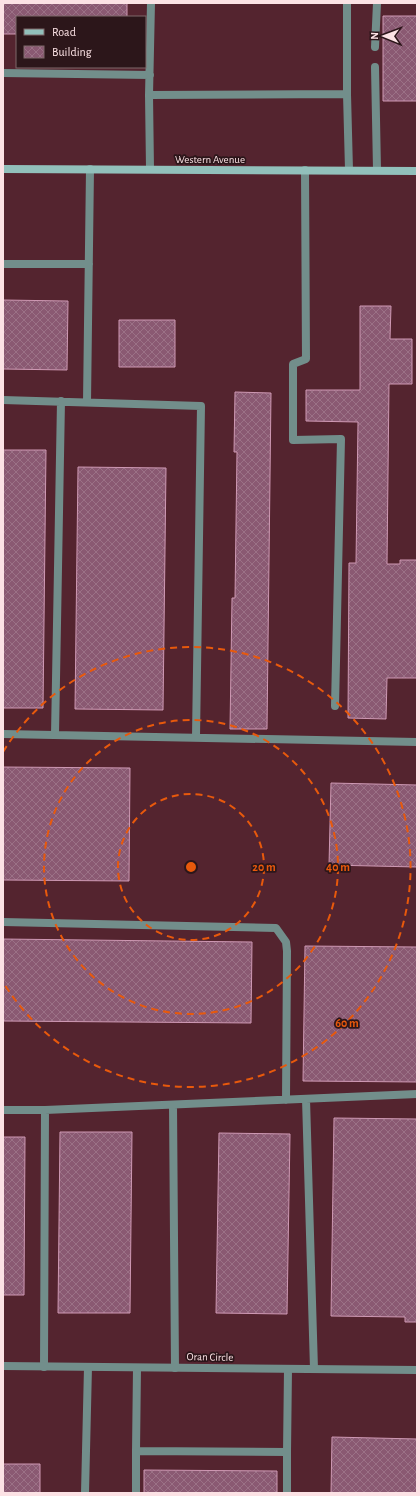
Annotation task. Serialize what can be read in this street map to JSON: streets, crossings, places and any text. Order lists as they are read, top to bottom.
{
  "streets": {
    "main road": ["Western Avenue"],
    "street": ["Oran Circle"]
  },
  "legend": ["Road", "Building"],
  "north": "left",
  "rings": ["20 m", "40 m", "60 m"]
}
